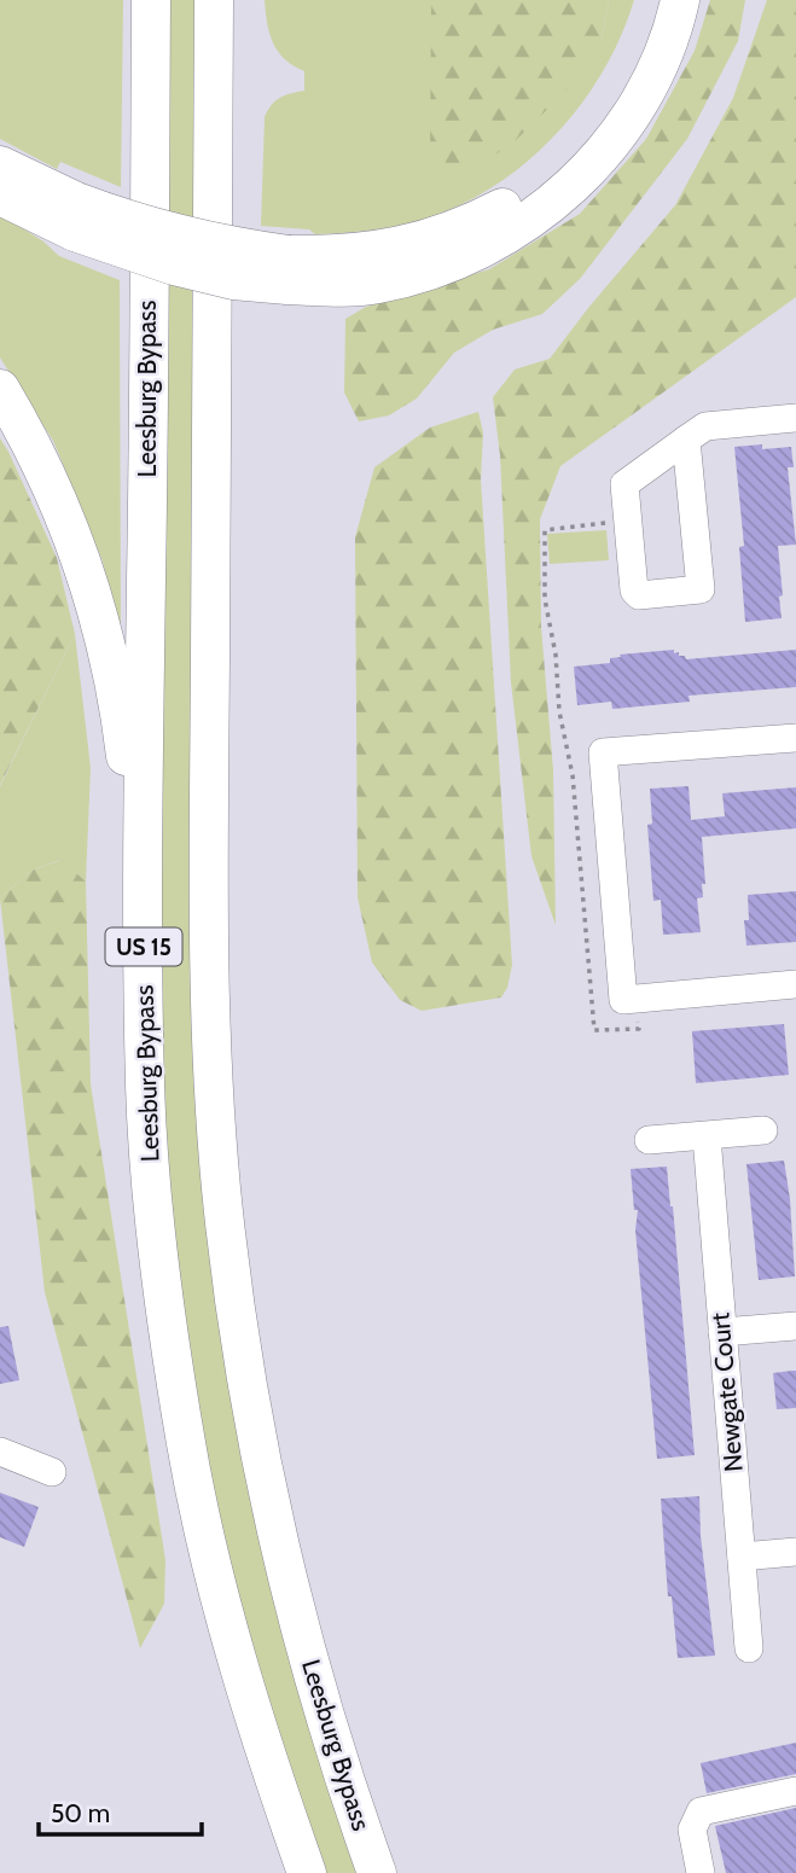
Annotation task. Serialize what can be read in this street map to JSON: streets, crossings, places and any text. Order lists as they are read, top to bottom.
{
  "streets": {
    "highway": ["Leesburg Bypass", "US 15"],
    "street": ["Newgate Court"]
  },
  "scale_bar": "50 m"
}
